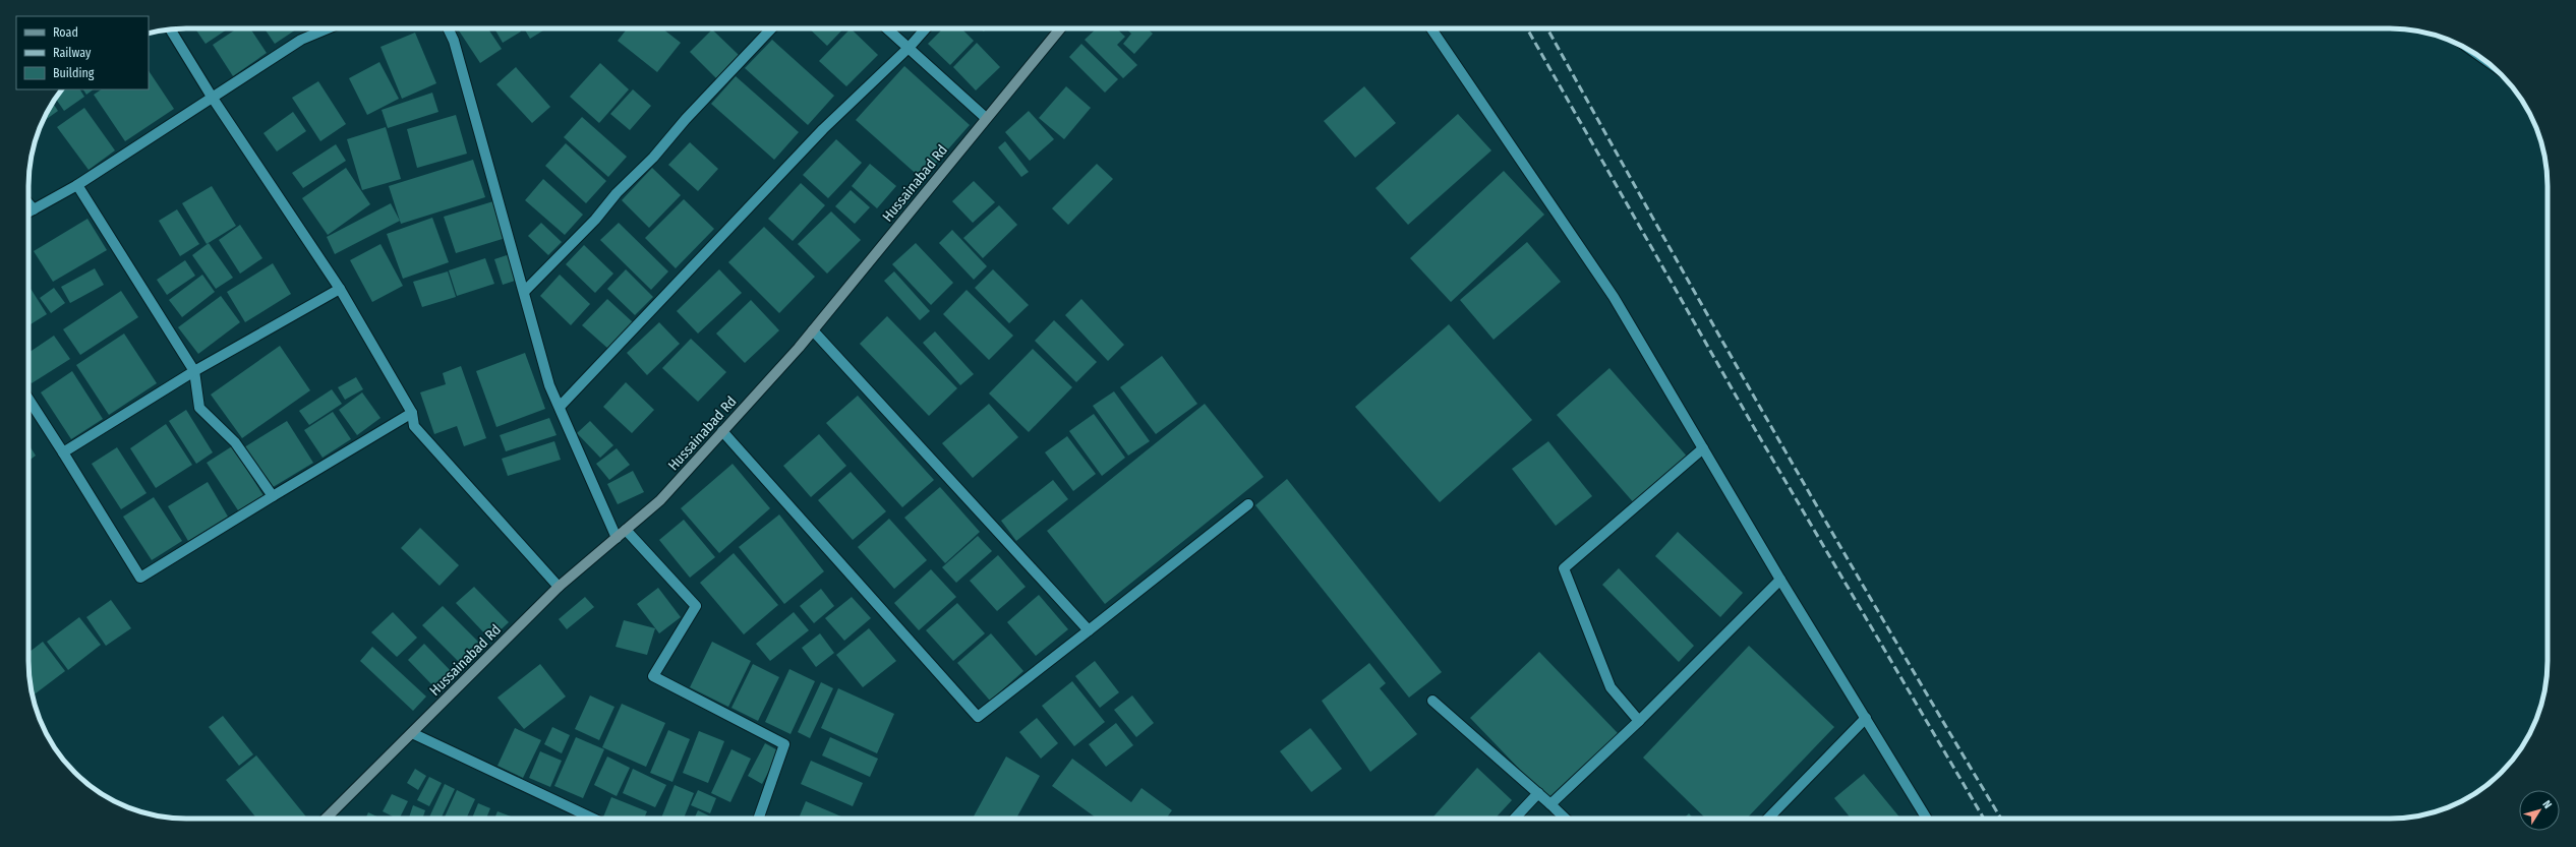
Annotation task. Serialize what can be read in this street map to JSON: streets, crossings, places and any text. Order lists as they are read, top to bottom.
{
  "streets": {
    "street": ["Hussainabad Rd"]
  },
  "legend": ["Road", "Railway", "Building"],
  "north": "top right"
}
